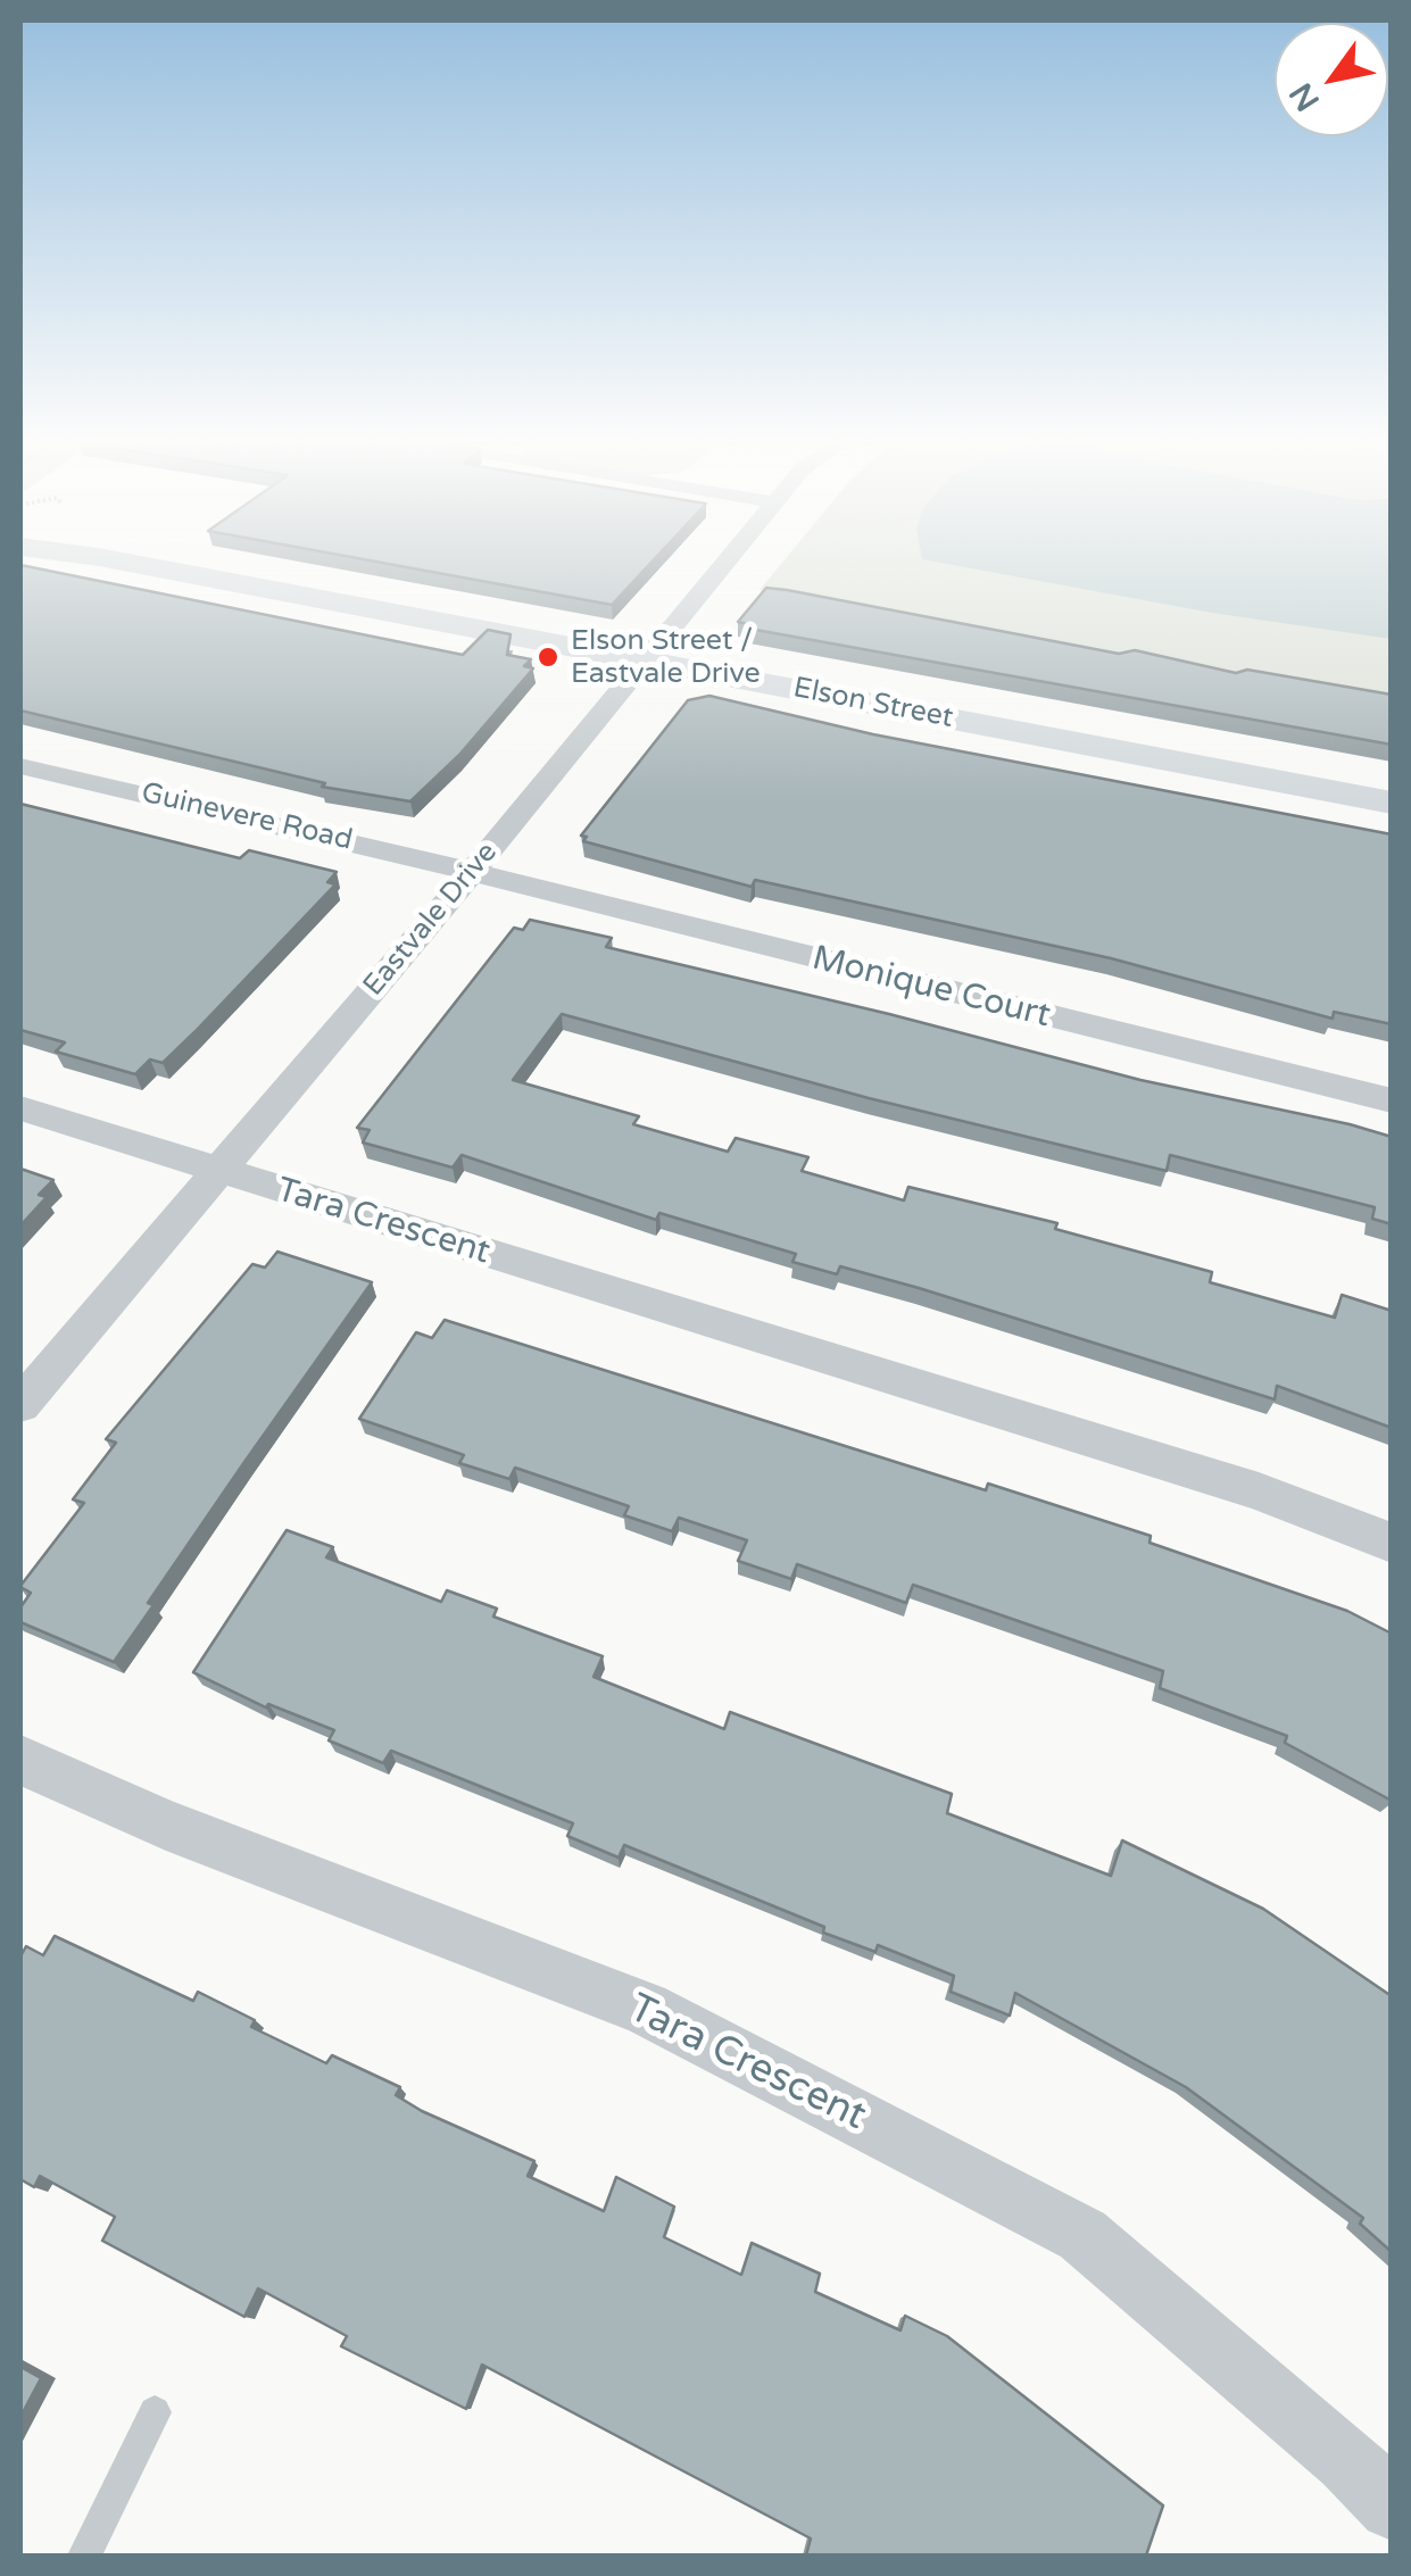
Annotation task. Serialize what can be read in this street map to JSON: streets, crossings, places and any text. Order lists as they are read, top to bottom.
{
  "streets": {
    "street": [
      "Elson Street",
      "Guinevere Road",
      "Eastvale Drive",
      "Monique Court",
      "Tara Crescent"
    ]
  },
  "crossings": [
    ["Elson Street", "Eastvale Drive"],
    ["Guinevere Road", "Eastvale Drive"],
    ["Guinevere Road", "Monique Court"],
    ["Eastvale Drive", "Monique Court"],
    ["Eastvale Drive", "Tara Crescent"]
  ],
  "places": ["Elson Street / Eastvale Drive"],
  "north": "bottom left"
}
